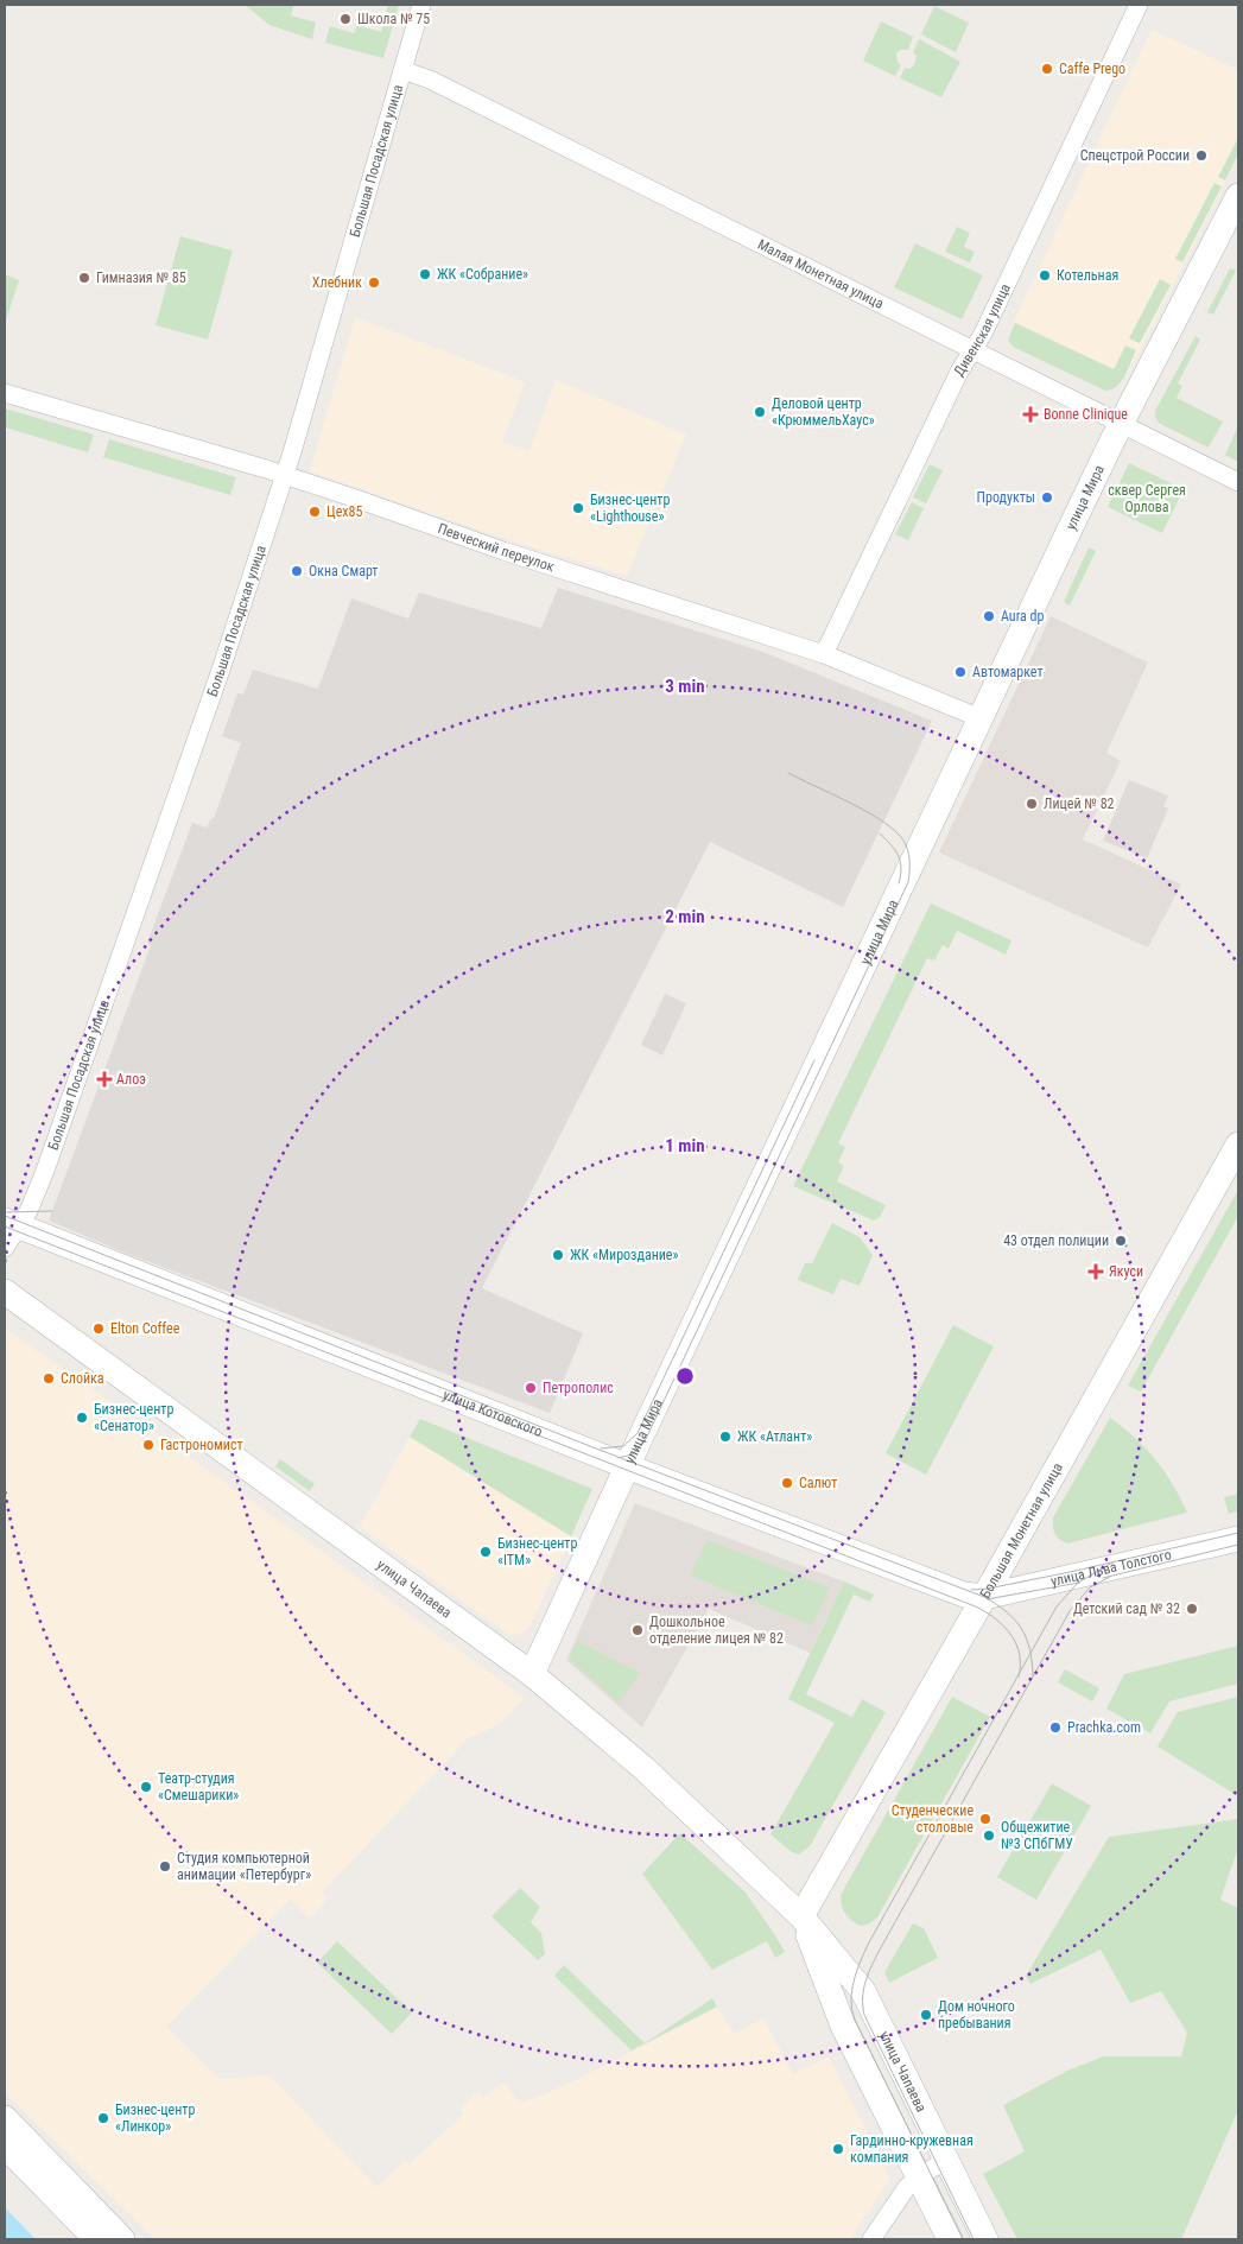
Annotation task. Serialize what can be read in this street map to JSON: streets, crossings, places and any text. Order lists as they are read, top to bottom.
{
  "streets": {
    "street": [
      "Большая Посадская улица",
      "Малая Монетная улица",
      "Дивенская улица",
      "улица Мира",
      "Певческий переулок",
      "улица Котовского",
      "Большая Монетная улица",
      "улица Льва Толстого",
      "улица Чапаева"
    ]
  },
  "crossings": [
    ["Большая Посадская улица", "Малая Монетная улица"],
    ["Большая Посадская улица", "Певческий переулок"],
    ["Большая Посадская улица", "улица Котовского"],
    ["Малая Монетная улица", "Дивенская улица"],
    ["Малая Монетная улица", "улица Мира"],
    ["Дивенская улица", "Певческий переулок"],
    ["улица Мира", "Певческий переулок"],
    ["улица Мира", "улица Котовского"],
    ["улица Мира", "улица Чапаева"],
    ["улица Котовского", "Большая Монетная улица"],
    ["улица Котовского", "улица Льва Толстого"],
    ["Большая Монетная улица", "улица Льва Толстого"],
    ["Большая Монетная улица", "улица Чапаева"]
  ],
  "parks": ["сквер Сергея Орлова"],
  "places": {
    "other": [
      "Школа № 75",
      "Caffe Prego",
      "Спецстрой России",
      "ЖК «Собрание»",
      "Котельная",
      "Гимназия № 85",
      "Хлебник",
      "Деловой центр «КрюммельХаус»",
      "Продукты",
      "Бизнес-центр «Lighthouse»",
      "Цех85",
      "Окна Смарт",
      "Aura dp",
      "Автомаркет",
      "Лицей № 82",
      "43 отдел полиции",
      "ЖК «Мироздание»",
      "Elton Coffee",
      "Слойка",
      "Петрополис",
      "Бизнес-центр «Сенатор»",
      "ЖК «Атлант»",
      "Гастрономист",
      "Салют",
      "Бизнес-центр «ITM»",
      "Детский сад № 32",
      "Дошкольное отделение лицея № 82",
      "Prachka.com",
      "Театр-студия «Смешарики»",
      "Студенческие столовые",
      "Общежитие №3 СПбГМУ",
      "Студия компьютерной анимации «Петербург»",
      "Дом ночного пребывания",
      "Бизнес-центр «Линкор»",
      "Гардинно-кружевная компания"
    ],
    "health": ["Bonne Clinique", "Алоэ", "Якуси"]
  },
  "rings": ["3 min", "2 min", "1 min"]
}
